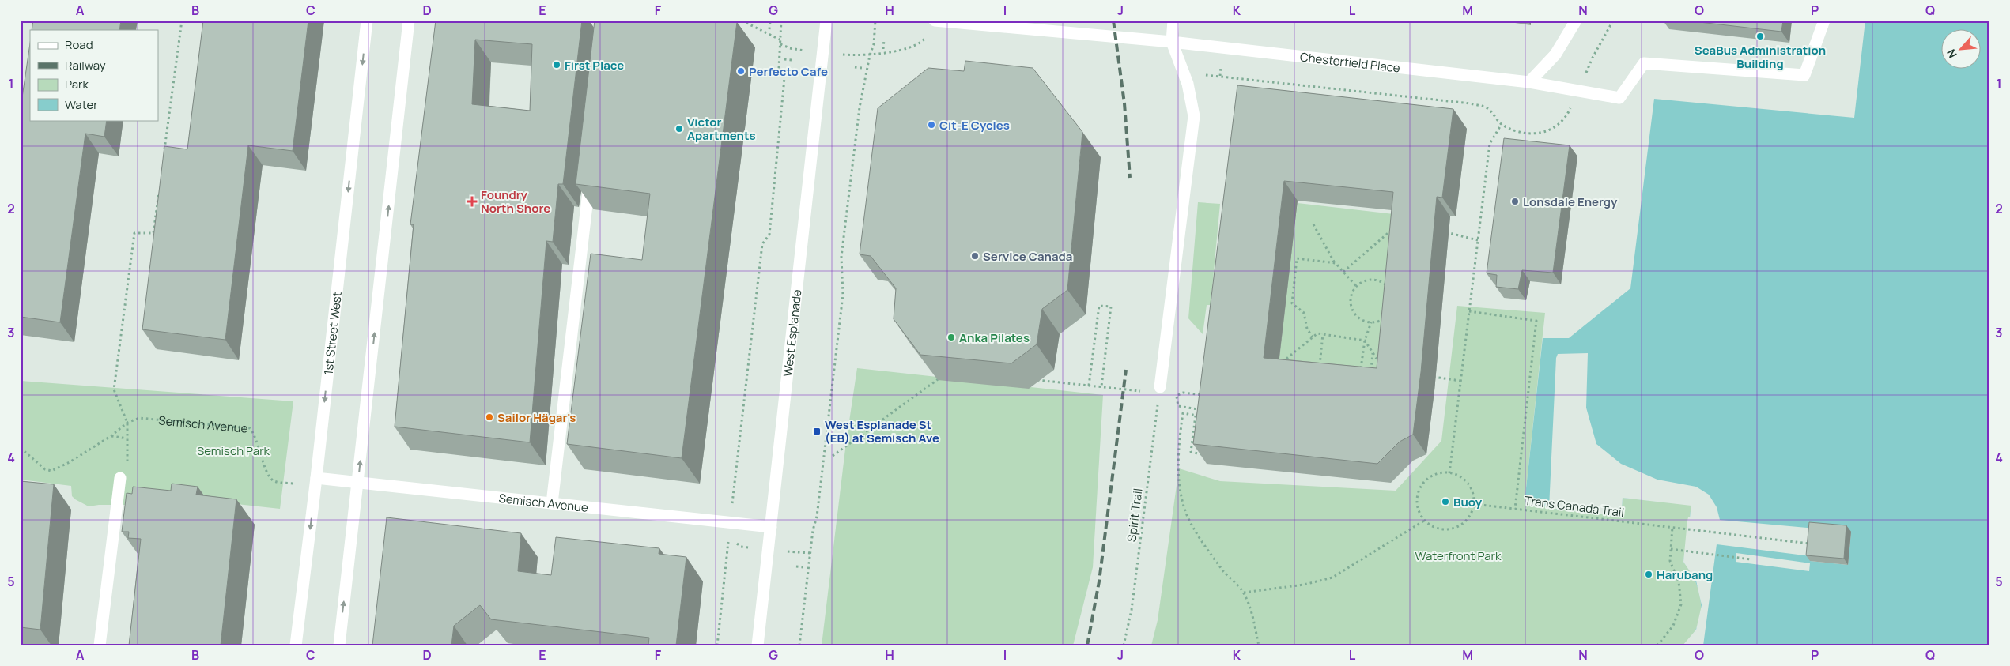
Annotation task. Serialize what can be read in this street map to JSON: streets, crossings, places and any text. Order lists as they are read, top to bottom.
{
  "streets": {
    "street": [
      "Chesterfield Place",
      "1st Street West",
      "West Esplanade",
      "Semisch Avenue"
    ],
    "path": ["Trans Canada Trail", "Spirit Trail"]
  },
  "crossings": [
    ["1st Street West", "Semisch Avenue"],
    ["West Esplanade", "Semisch Avenue"]
  ],
  "parks": ["Semisch Park", "Waterfront Park"],
  "places": {
    "other": [
      "SeaBus Administration Building",
      "First Place",
      "Perfecto Cafe",
      "Cit-E Cycles",
      "Victor Apartments",
      "Lonsdale Energy",
      "Service Canada",
      "Anka Pilates",
      "Sailor Hägar's",
      "Buoy",
      "Harubang"
    ],
    "health": ["Foundry North Shore"],
    "transit": ["West Esplanade St (EB) at Semisch Ave"]
  },
  "legend": [
    "Road",
    "Railway",
    "Park",
    "Water"
  ],
  "north": "bottom left",
  "grid": {
    "columns": [
      "A",
      "B",
      "C",
      "D",
      "E",
      "F",
      "G",
      "H",
      "I",
      "J",
      "K",
      "L",
      "M",
      "N",
      "O",
      "P",
      "Q"
    ],
    "rows": [
      "1",
      "2",
      "3",
      "4",
      "5"
    ]
  }
}
